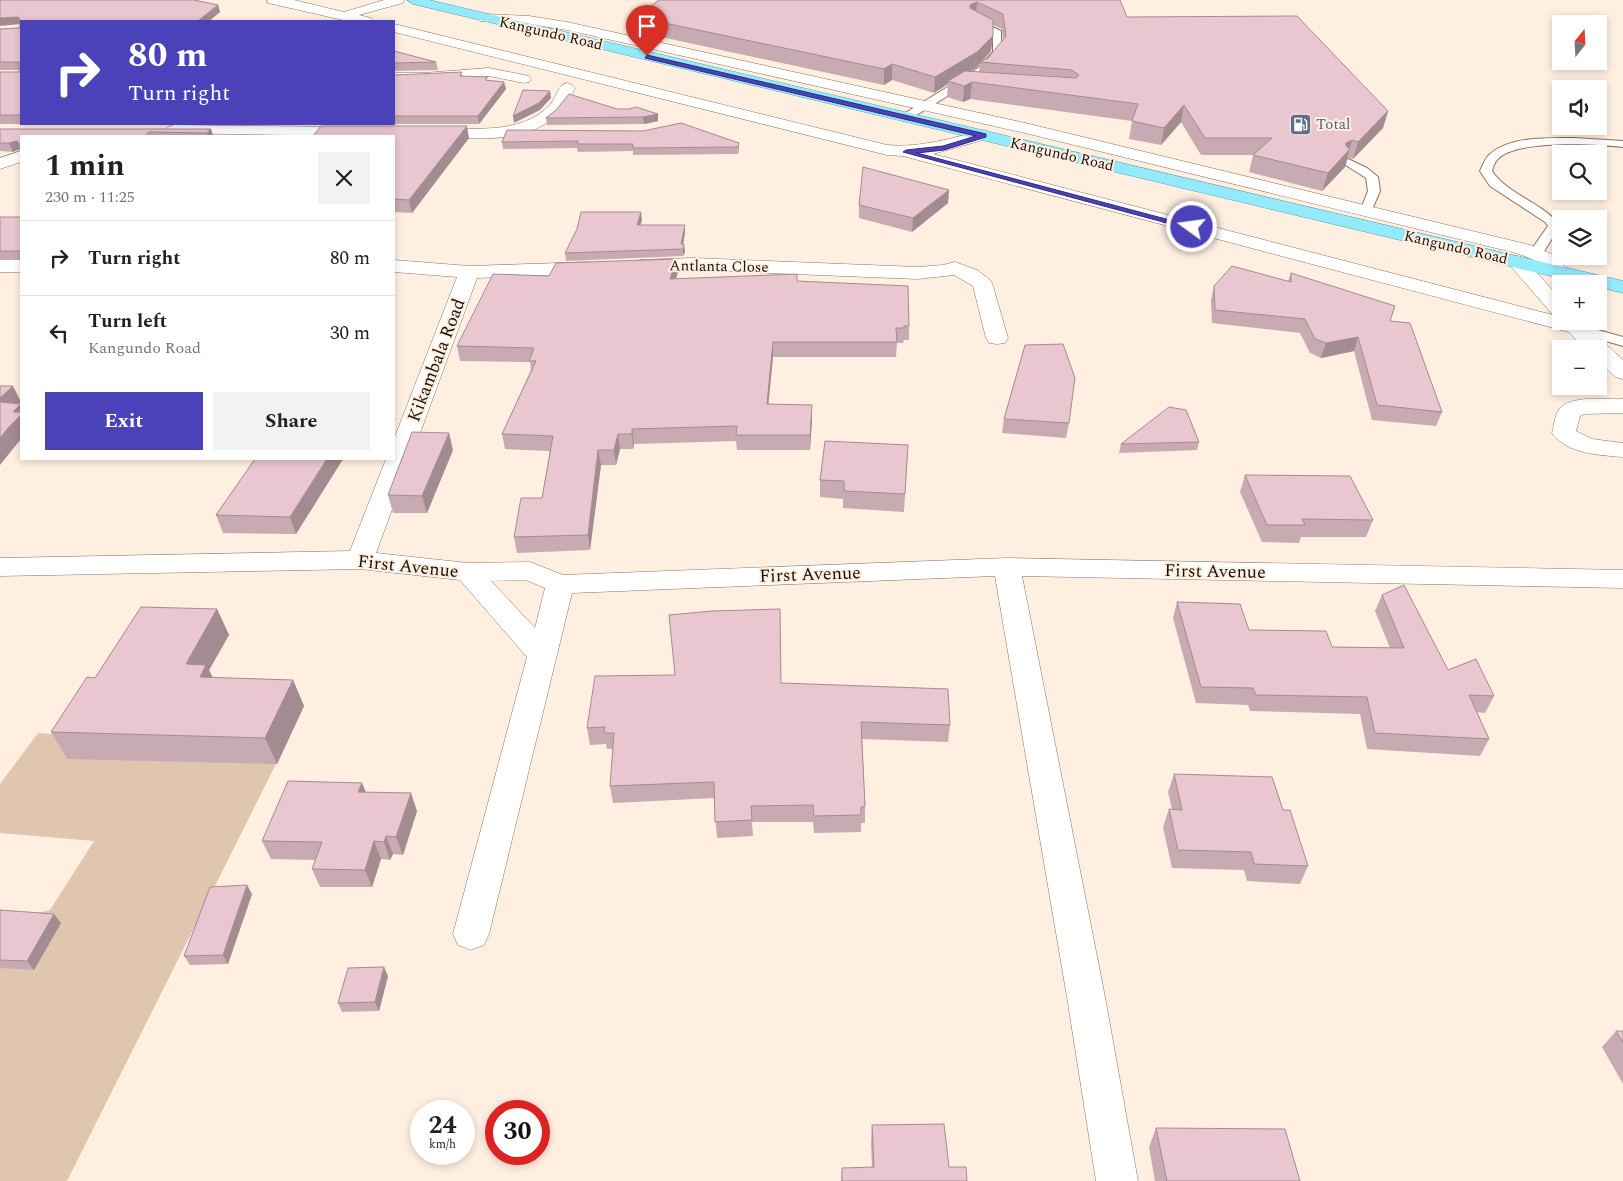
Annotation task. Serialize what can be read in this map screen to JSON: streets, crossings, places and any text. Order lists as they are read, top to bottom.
{
  "streets": {
    "highway": ["Kangundo Road"],
    "street": ["Antlanta Close", "Kikambala Road", "First Avenue"]
  },
  "crossings": [
    ["Antlanta Close", "Kikambala Road"],
    ["Kikambala Road", "First Avenue"]
  ],
  "places": {
    "fuel station": ["Total"]
  },
  "north": "top",
  "page": {
    "map_buttons": ["+", "−"],
    "turn": ["80 m", "Turn right"],
    "heading": ["1 min", "230 m · 11:25"],
    "list": [
      {
        "name": "Turn right",
        "value": "80 m"
      },
      {
        "name": "Turn left",
        "note": "Kangundo Road",
        "value": "30 m"
      }
    ],
    "buttons": ["Exit", "Share"],
    "speed": "24 km/h",
    "limit": "30"
  }
}
